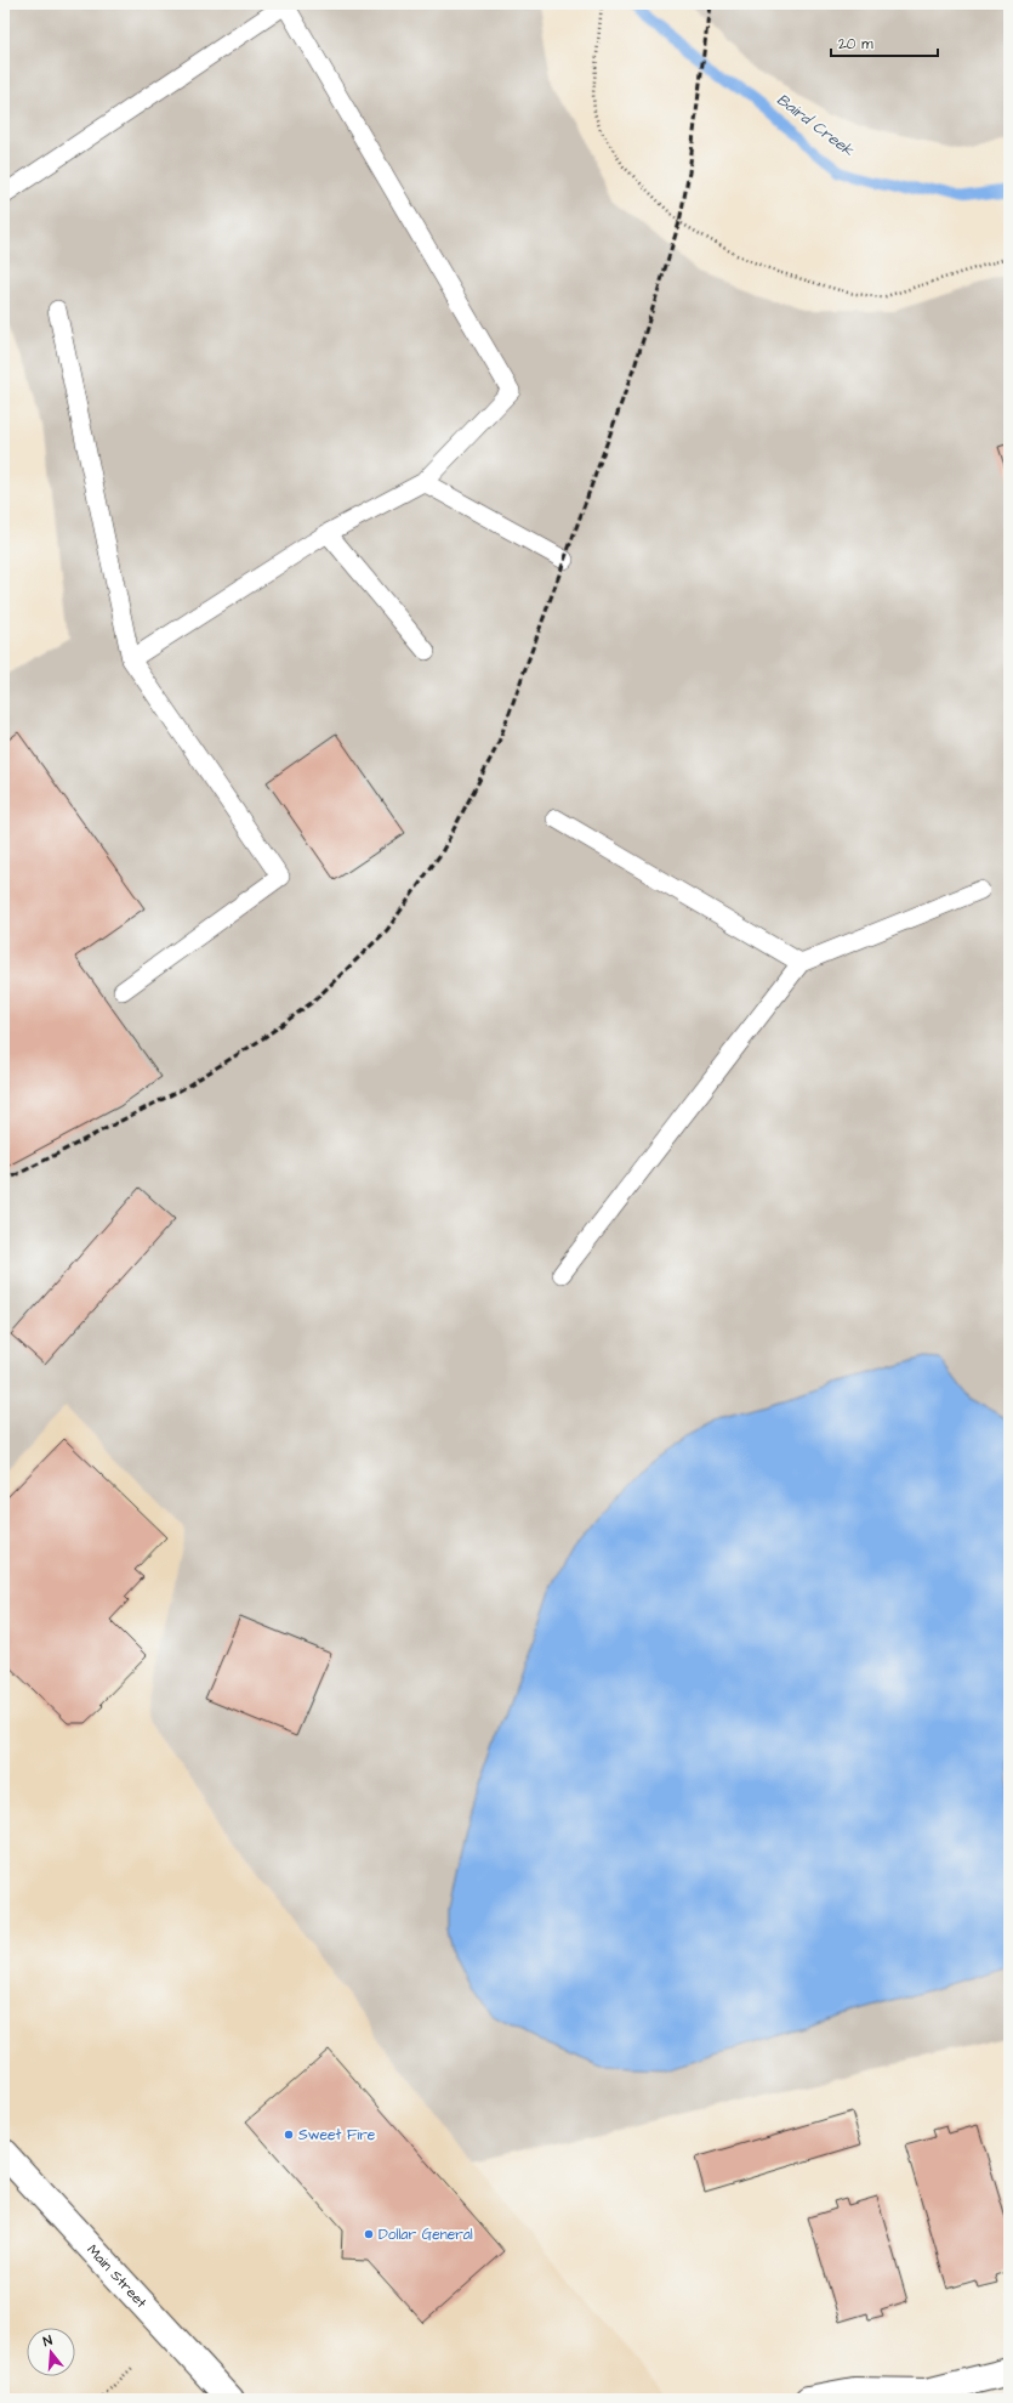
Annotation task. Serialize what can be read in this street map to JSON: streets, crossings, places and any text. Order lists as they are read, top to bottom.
{
  "streets": {
    "main road": ["Main Street"]
  },
  "water": ["Baird Creek"],
  "places": ["Sweet Fire", "Dollar General"],
  "scale_bar": "20 m",
  "north": "top"
}
